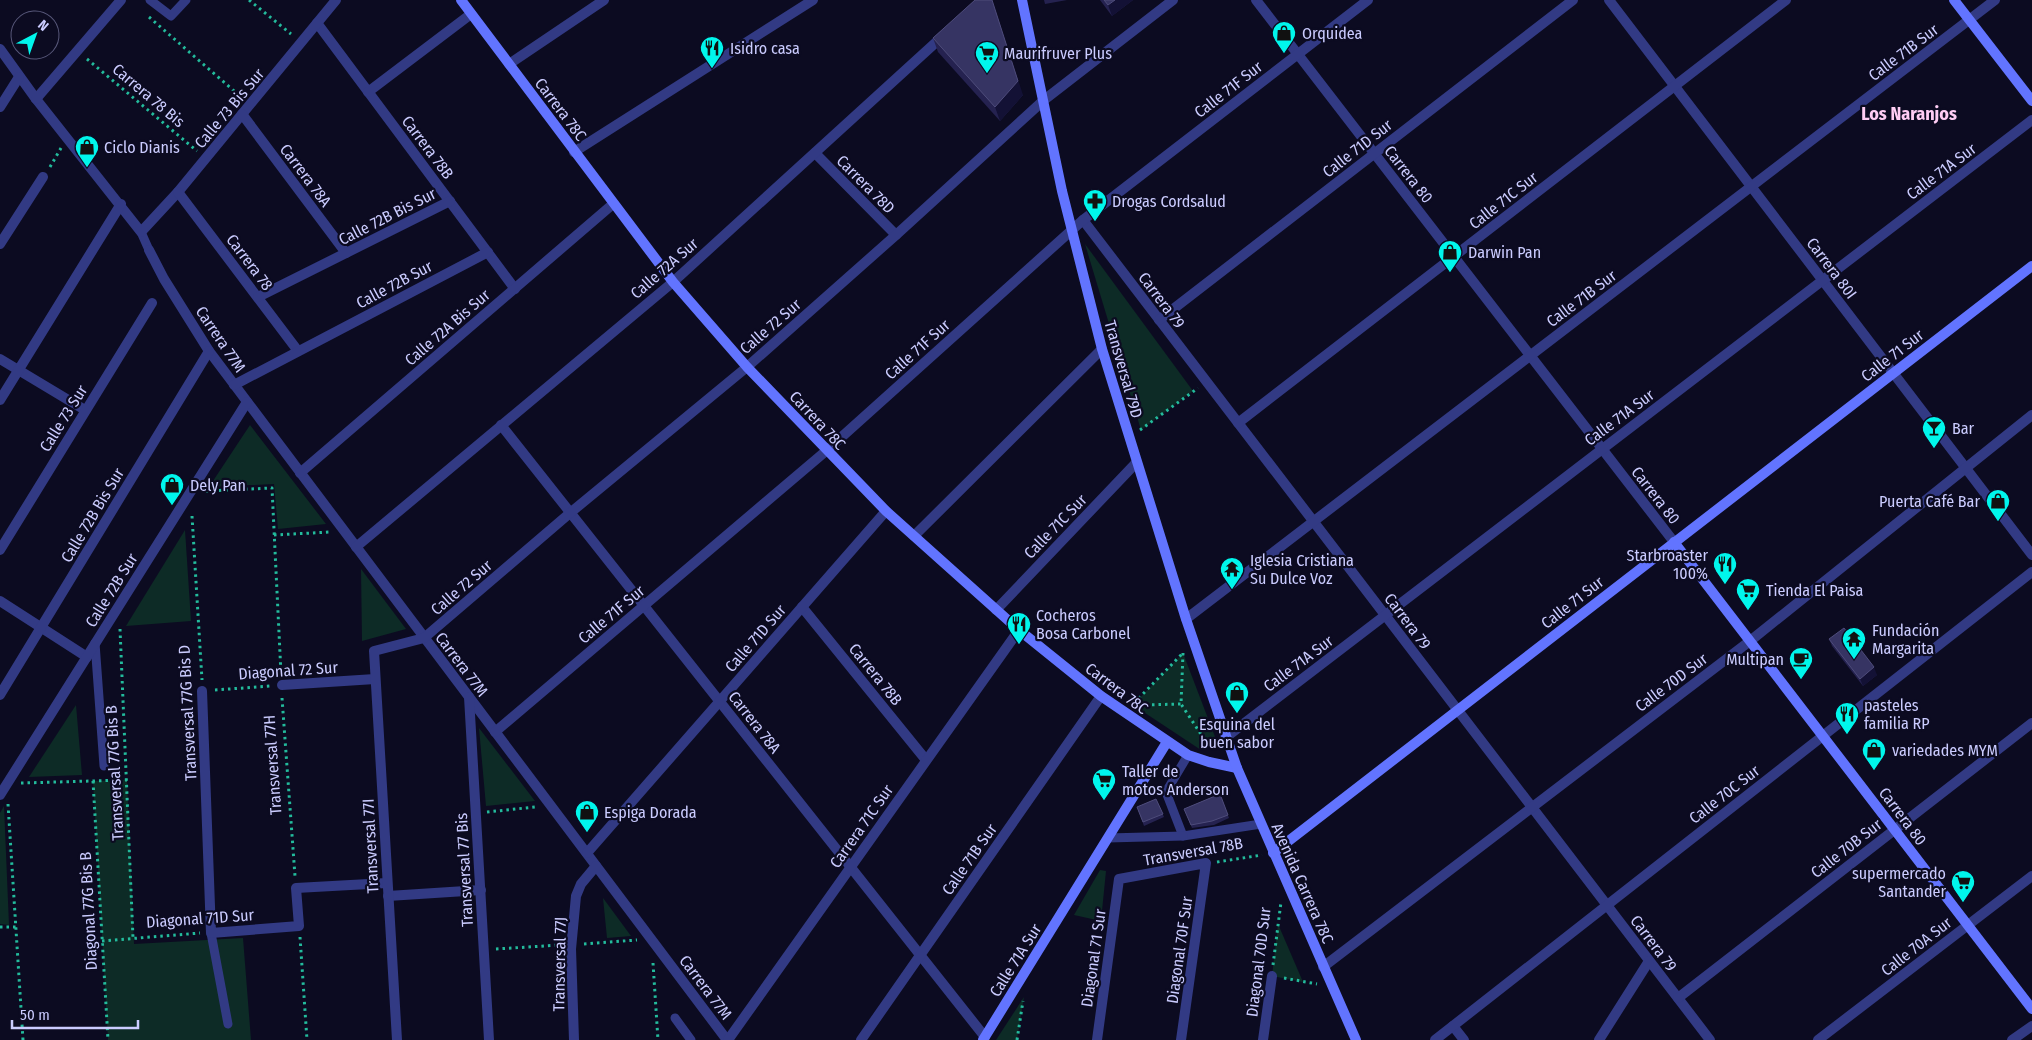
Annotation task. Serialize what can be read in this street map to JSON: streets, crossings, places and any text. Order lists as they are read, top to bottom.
{
  "streets": {
    "street": [
      "Calle 71B Sur",
      "Calle 71F Sur",
      "Calle 73 Bis Sur",
      "Carrera 78C",
      "Carrera 78B",
      "Calle 71D Sur",
      "Calle 71A Sur",
      "Carrera 80",
      "Carrera 78A",
      "Carrera 78D",
      "Calle 71C Sur",
      "Calle 72B Bis Sur",
      "Carrera 78",
      "Calle 72A Sur",
      "Carrera 80I",
      "Calle 72B Sur",
      "Carrera 79",
      "Calle 72 Sur",
      "Calle 72A Bis Sur",
      "Carrera 77M",
      "Calle 71 Sur",
      "Transversal 79D",
      "Calle 73 Sur",
      "Diagonal 72 Sur",
      "Calle 70D Sur",
      "Transversal 77G Bis D",
      "Calle 70C Sur",
      "Carrera 71C Sur",
      "Transversal 77I",
      "Calle 70B Sur",
      "Transversal 78B",
      "Transversal 77 Bis",
      "Avenida Carrera 78C",
      "Diagonal 71D Sur",
      "Calle 70A Sur",
      "Diagonal 70F Sur",
      "Diagonal 71 Sur",
      "Diagonal 70D Sur",
      "Transversal 77J"
    ],
    "path": [
      "Carrera 78 Bis",
      "Transversal 77H",
      "Transversal 77G Bis B",
      "Diagonal 77G Bis B"
    ]
  },
  "crossings": [
    ["Calle 71B Sur", "Carrera 78C"],
    ["Calle 71B Sur", "Carrera 80"],
    ["Calle 71B Sur", "Carrera 78A"],
    ["Calle 71B Sur", "Carrera 80I"],
    ["Calle 71B Sur", "Carrera 79"],
    ["Calle 71B Sur", "Transversal 79D"],
    ["Calle 71F Sur", "Carrera 78C"],
    ["Calle 71F Sur", "Carrera 80"],
    ["Calle 71F Sur", "Carrera 78A"],
    ["Calle 71F Sur", "Carrera 79"],
    ["Calle 71F Sur", "Carrera 77M"],
    ["Calle 71F Sur", "Transversal 79D"],
    ["Carrera 78 Bis", "Calle 73 Bis Sur"],
    ["Calle 73 Bis Sur", "Carrera 78B"],
    ["Calle 73 Bis Sur", "Carrera 78A"],
    ["Calle 73 Bis Sur", "Carrera 78"],
    ["Carrera 78C", "Calle 71D Sur"],
    ["Carrera 78C", "Calle 71A Sur"],
    ["Carrera 78C", "Calle 71C Sur"],
    ["Carrera 78C", "Calle 72A Sur"],
    ["Carrera 78C", "Calle 72 Sur"],
    ["Carrera 78C", "Calle 72A Bis Sur"],
    ["Carrera 78C", "Carrera 71C Sur"],
    ["Carrera 78C", "Avenida Carrera 78C"],
    ["Carrera 78B", "Calle 71D Sur"],
    ["Carrera 78B", "Calle 72B Bis Sur"],
    ["Carrera 78B", "Calle 72B Sur"],
    ["Carrera 78B", "Calle 72A Bis Sur"],
    ["Carrera 78B", "Carrera 71C Sur"],
    ["Calle 71D Sur", "Carrera 80"],
    ["Calle 71D Sur", "Carrera 78A"],
    ["Calle 71D Sur", "Carrera 79"],
    ["Calle 71D Sur", "Carrera 77M"],
    ["Calle 71A Sur", "Carrera 80"],
    ["Calle 71A Sur", "Carrera 78A"],
    ["Calle 71A Sur", "Carrera 80I"],
    ["Calle 71A Sur", "Carrera 79"],
    ["Calle 71A Sur", "Transversal 79D"],
    ["Calle 71A Sur", "Avenida Carrera 78C"],
    ["Carrera 80", "Calle 71C Sur"],
    ["Carrera 80", "Calle 71 Sur"],
    ["Carrera 80", "Calle 70D Sur"],
    ["Carrera 80", "Calle 70C Sur"],
    ["Carrera 80", "Calle 70B Sur"],
    ["Carrera 80", "Calle 70A Sur"],
    ["Carrera 78A", "Calle 72B Bis Sur"],
    ["Carrera 78A", "Calle 72A Sur"],
    ["Carrera 78A", "Calle 72 Sur"],
    ["Carrera 78A", "Carrera 71C Sur"],
    ["Carrera 78D", "Calle 72A Sur"],
    ["Carrera 78D", "Calle 72 Sur"],
    ["Calle 71C Sur", "Carrera 80I"],
    ["Calle 71C Sur", "Carrera 79"],
    ["Calle 71C Sur", "Transversal 79D"],
    ["Calle 72B Bis Sur", "Carrera 78"],
    ["Calle 72B Bis Sur", "Carrera 77M"],
    ["Carrera 78", "Calle 72B Sur"],
    ["Calle 72A Sur", "Carrera 77M"],
    ["Carrera 80I", "Calle 71 Sur"],
    ["Carrera 80I", "Calle 70D Sur"],
    ["Calle 72B Sur", "Carrera 77M"],
    ["Calle 72B Sur", "Transversal 77G Bis D"],
    ["Calle 72B Sur", "Transversal 77H"],
    ["Calle 72B Sur", "Transversal 77G Bis B"],
    ["Carrera 79", "Calle 71 Sur"],
    ["Carrera 79", "Calle 70D Sur"],
    ["Carrera 79", "Calle 70C Sur"],
    ["Carrera 79", "Calle 70B Sur"],
    ["Calle 72 Sur", "Carrera 77M"],
    ["Calle 72 Sur", "Transversal 79D"],
    ["Calle 72 Sur", "Transversal 77I"],
    ["Calle 72A Bis Sur", "Carrera 77M"],
    ["Carrera 77M", "Carrera 71C Sur"],
    ["Carrera 77M", "Transversal 77 Bis"],
    ["Carrera 77M", "Transversal 77J"],
    ["Calle 71 Sur", "Transversal 78B"],
    ["Calle 71 Sur", "Avenida Carrera 78C"],
    ["Transversal 79D", "Avenida Carrera 78C"],
    ["Diagonal 72 Sur", "Transversal 77G Bis D"],
    ["Diagonal 72 Sur", "Transversal 77H"],
    ["Diagonal 72 Sur", "Transversal 77I"],
    ["Calle 70D Sur", "Avenida Carrera 78C"],
    ["Transversal 77G Bis D", "Transversal 77H"],
    ["Transversal 77G Bis D", "Diagonal 71D Sur"],
    ["Transversal 77G Bis B", "Diagonal 71D Sur"],
    ["Transversal 78B", "Avenida Carrera 78C"],
    ["Transversal 78B", "Diagonal 70F Sur"],
    ["Transversal 78B", "Diagonal 71 Sur"],
    ["Diagonal 77G Bis B", "Diagonal 71D Sur"]
  ],
  "districts": ["Los Naranjos"],
  "places": {
    "shop": [
      "Orquidea",
      "Ciclo Dianis",
      "Darwin Pan",
      "Dely Pan",
      "Puerta Café Bar",
      "Esquina del buen sabor",
      "variedades MYM",
      "Espiga Dorada"
    ],
    "restaurant": [
      "Isidro casa",
      "Starbroaster 100%",
      "Cocheros Bosa Carbonel",
      "pasteles familia RP"
    ],
    "supermarket": [
      "Maurifruver Plus",
      "Tienda El Paisa",
      "Taller de motos Anderson",
      "supermercado Santander"
    ],
    "pharmacy": ["Drogas Cordsalud"],
    "bar": ["Bar"],
    "temple": ["Iglesia Cristiana Su Dulce Voz", "Fundación Margarita"],
    "cafe": ["Multipan"]
  },
  "scale_bar": "50 m",
  "north": "top right"
}
